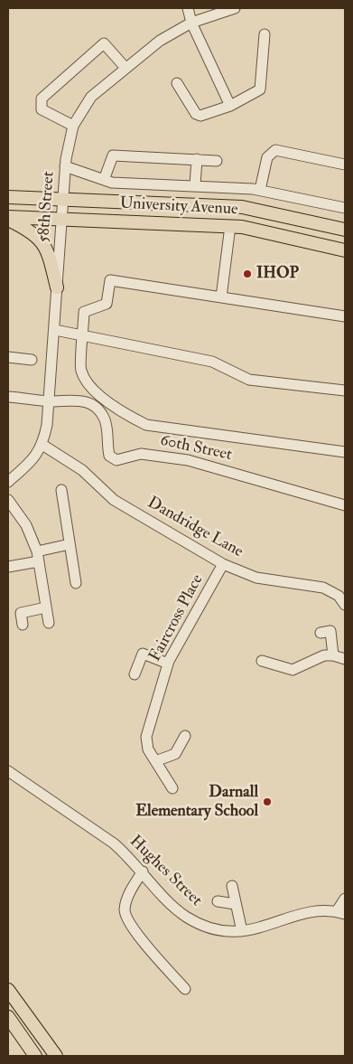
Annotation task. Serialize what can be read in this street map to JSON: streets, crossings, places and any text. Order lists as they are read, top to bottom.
{
  "streets": {
    "main road": ["University Avenue"],
    "street": [
      "58th Street",
      "60th Street",
      "Dandridge Lane",
      "Faircross Place",
      "Hughes Street"
    ]
  },
  "crossings": [
    ["58th Street", "University Avenue"],
    ["58th Street", "60th Street"],
    ["58th Street", "Dandridge Lane"],
    ["Dandridge Lane", "Faircross Place"]
  ],
  "places": ["IHOP", "Darnall Elementary School"]
}
